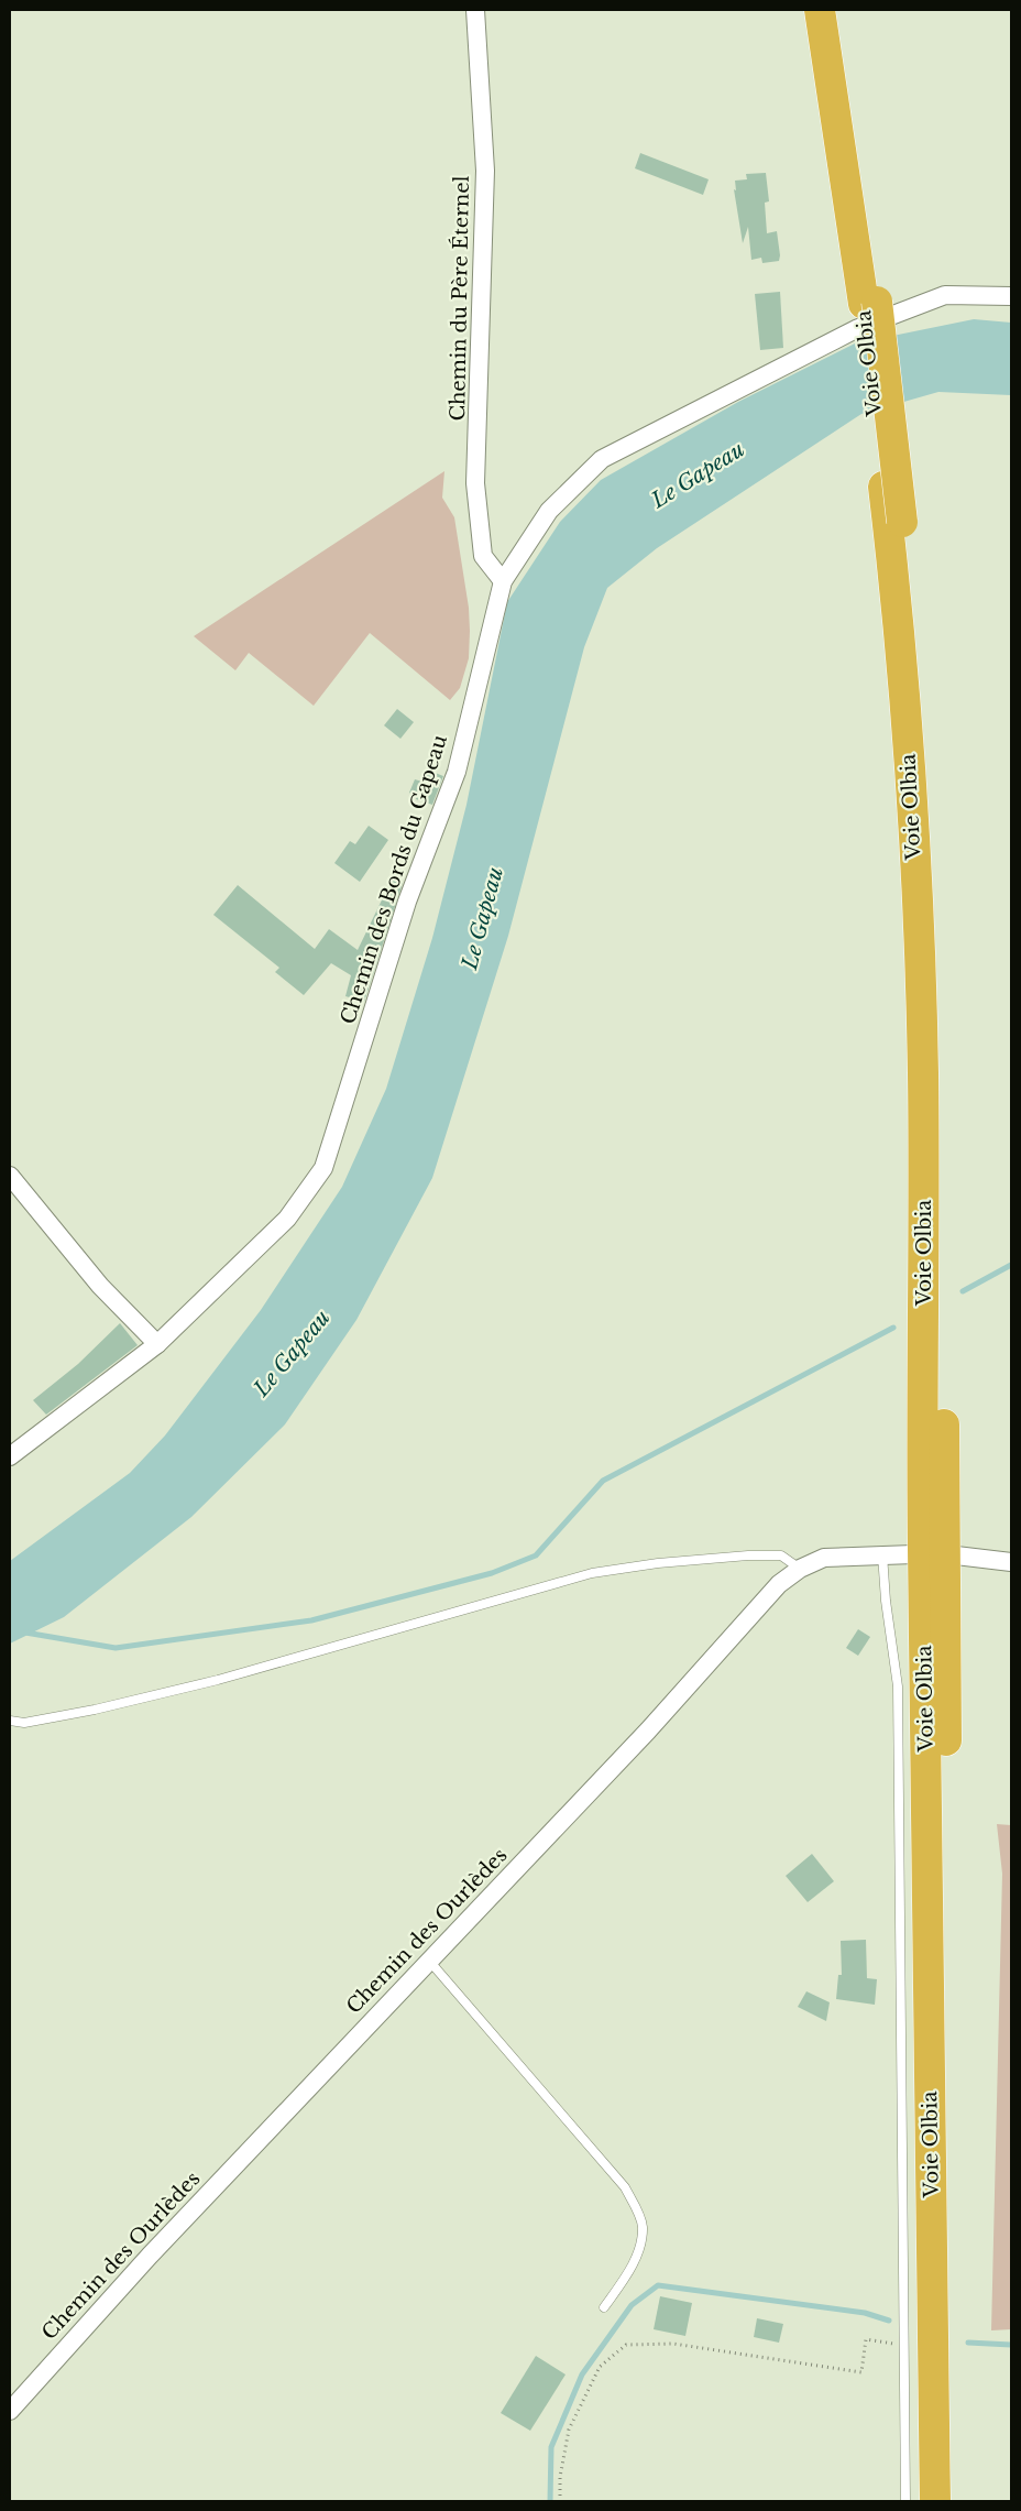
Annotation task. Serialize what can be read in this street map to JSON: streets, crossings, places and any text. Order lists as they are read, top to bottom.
{
  "streets": {
    "highway": ["Voie Olbia"],
    "street": ["Chemin du Père Éternel", "Chemin des Bords du Gapeau", "Chemin des Ourlèdes"]
  },
  "crossings": [
    ["Chemin du Père Éternel", "Chemin des Bords du Gapeau"]
  ],
  "water": ["Le Gapeau"]
}
